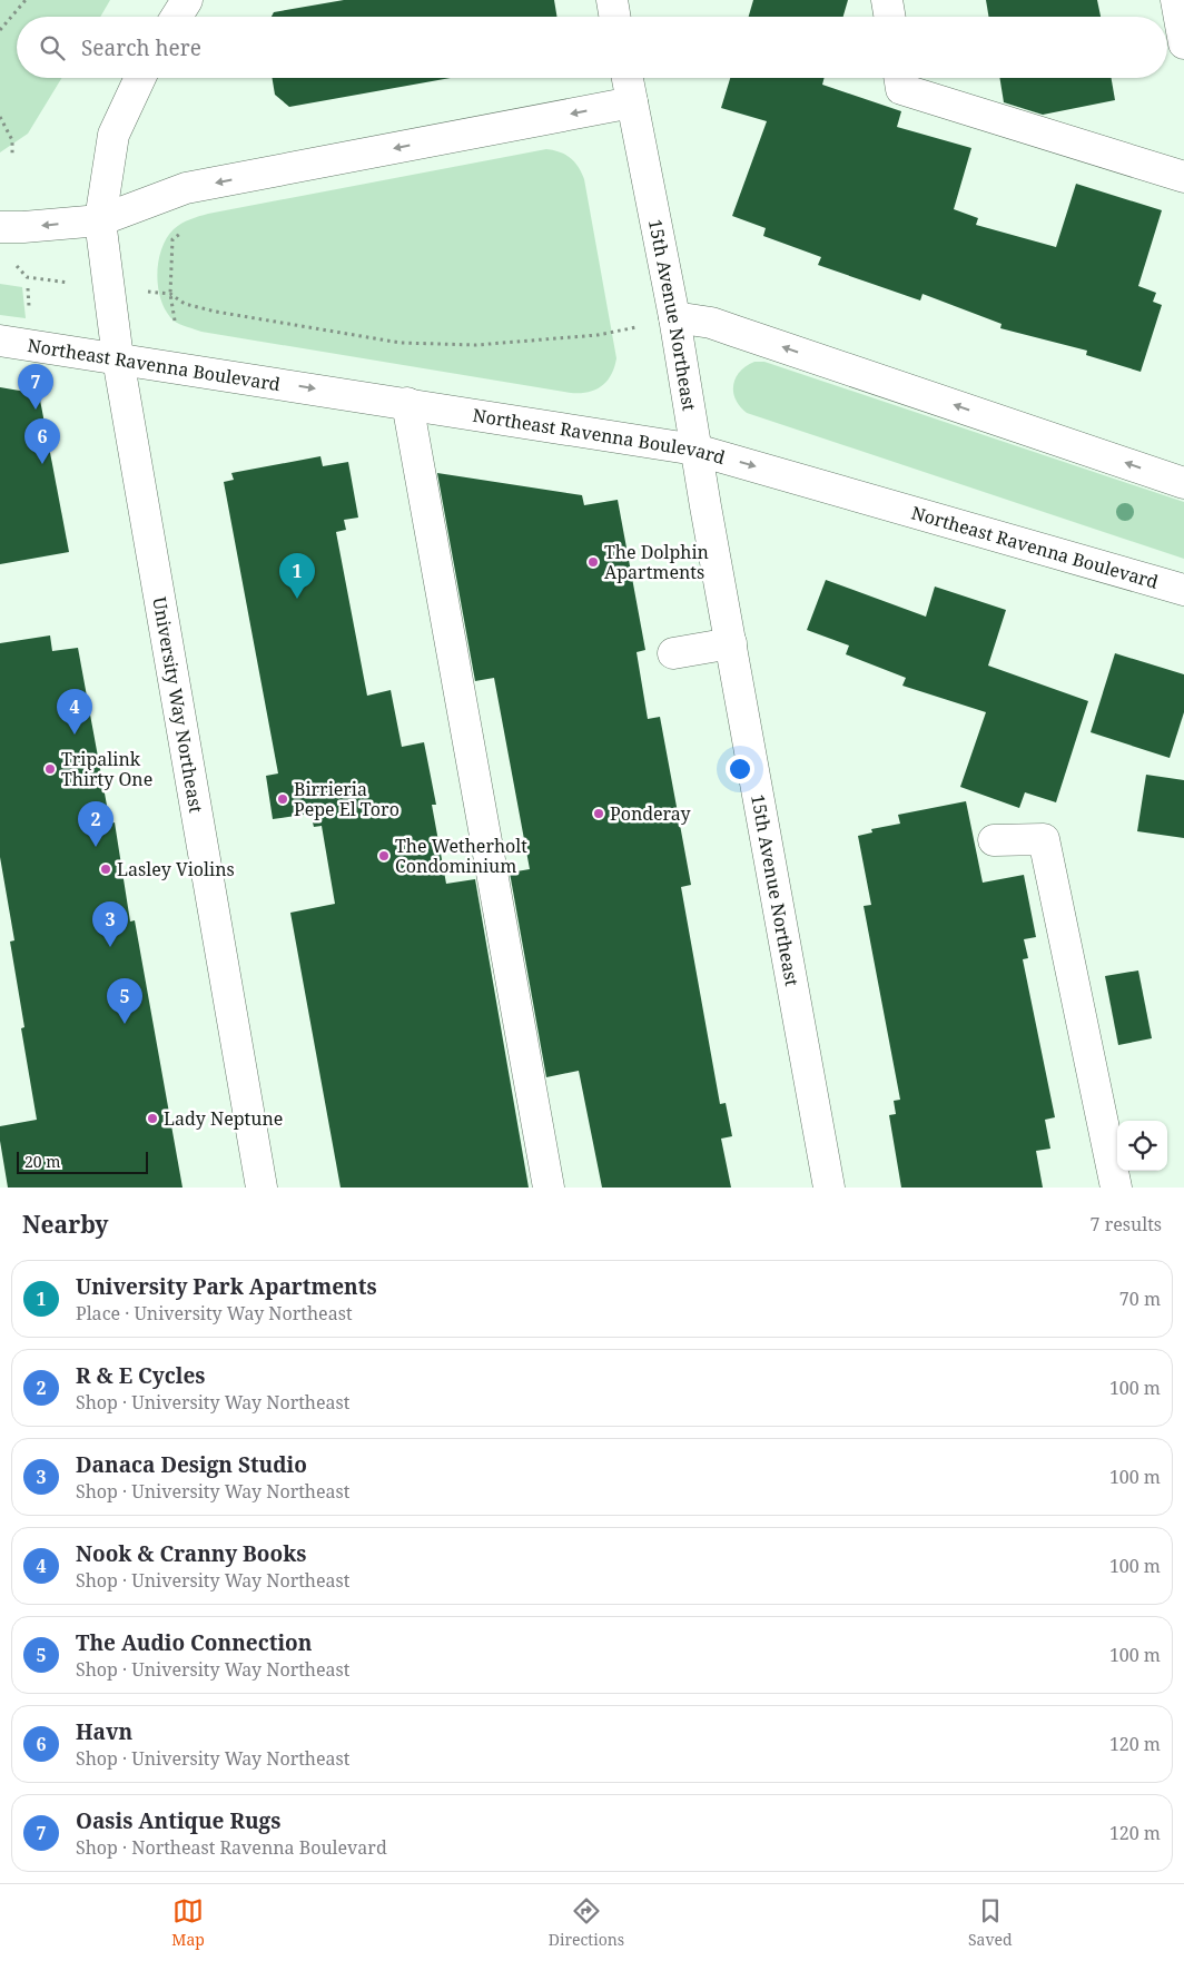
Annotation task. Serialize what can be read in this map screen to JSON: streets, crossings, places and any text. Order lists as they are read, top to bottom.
{
  "streets": {
    "main road": ["15th Avenue Northeast", "Northeast Ravenna Boulevard", "University Way Northeast"]
  },
  "crossings": [
    ["15th Avenue Northeast", "Northeast Ravenna Boulevard"],
    ["Northeast Ravenna Boulevard", "University Way Northeast"]
  ],
  "places": [
    "The Dolphin Apartments",
    "Tripalink Thirty One",
    "Birrieria Pepe El Toro",
    "Ponderay",
    "The Wetherholt Condominium",
    "Lasley Violins",
    "Lady Neptune"
  ],
  "scale_bar": "20 m",
  "page": {
    "search": "Search here",
    "pins": [
      "7",
      "6",
      "1",
      "4",
      "2",
      "3",
      "5"
    ],
    "scale": "20 m",
    "heading": ["Nearby", "7 results"],
    "list": [
      {
        "mark": "1",
        "name": "University Park Apartments",
        "note": "Place · University Way Northeast",
        "value": "70 m"
      },
      {
        "mark": "2",
        "name": "R & E Cycles",
        "note": "Shop · University Way Northeast",
        "value": "100 m"
      },
      {
        "mark": "3",
        "name": "Danaca Design Studio",
        "note": "Shop · University Way Northeast",
        "value": "100 m"
      },
      {
        "mark": "4",
        "name": "Nook & Cranny Books",
        "note": "Shop · University Way Northeast",
        "value": "100 m"
      },
      {
        "mark": "5",
        "name": "The Audio Connection",
        "note": "Shop · University Way Northeast",
        "value": "100 m"
      },
      {
        "mark": "6",
        "name": "Havn",
        "note": "Shop · University Way Northeast",
        "value": "120 m"
      },
      {
        "mark": "7",
        "name": "Oasis Antique Rugs",
        "note": "Shop · Northeast Ravenna Boulevard",
        "value": "120 m"
      }
    ],
    "nav": ["Map", "Directions", "Saved"]
  }
}
